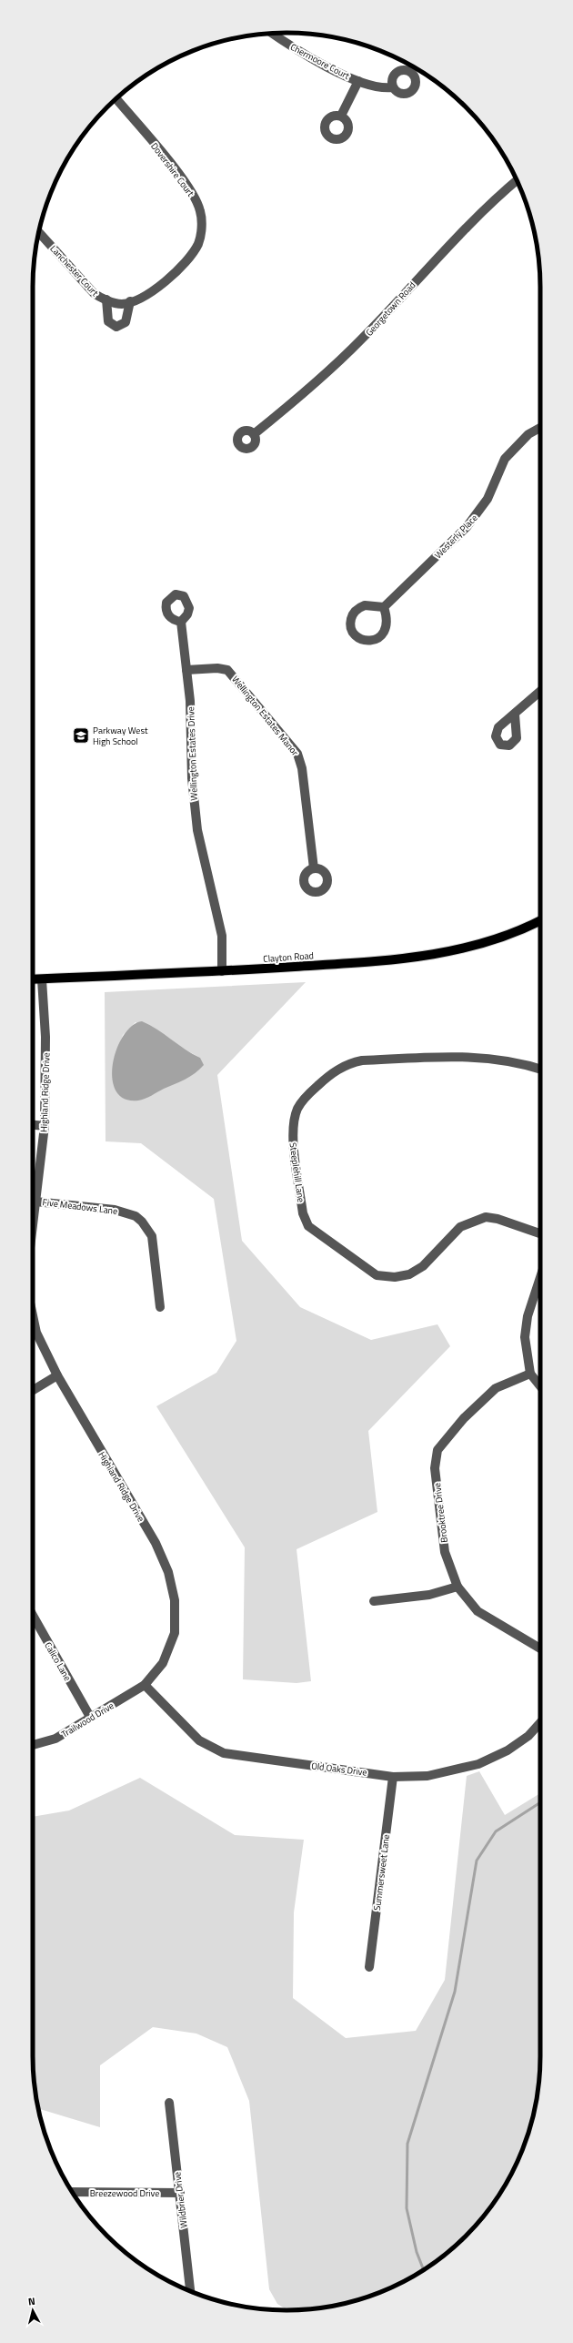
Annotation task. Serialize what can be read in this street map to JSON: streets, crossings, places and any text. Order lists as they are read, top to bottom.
{
  "streets": {
    "main road": ["Clayton Road"],
    "street": [
      "Chermoore Court",
      "Dovershire Court",
      "Lanchester Court",
      "Georgetown Road",
      "Westerly Place",
      "Wellington Estates Manor",
      "Wellington Estates Drive",
      "Highland Ridge Drive",
      "Steeplehill Lane",
      "Five Meadows Lane",
      "Brooktree Drive",
      "Calico Lane",
      "Trailwood Drive",
      "Old Oaks Drive",
      "Summersweet Lane",
      "Breezewood Drive",
      "Wildbrier Drive"
    ]
  },
  "crossings": [
    ["Dovershire Court", "Lanchester Court"],
    ["Wellington Estates Manor", "Wellington Estates Drive"],
    ["Wellington Estates Drive", "Clayton Road"],
    ["Clayton Road", "Highland Ridge Drive"],
    ["Highland Ridge Drive", "Five Meadows Lane"],
    ["Highland Ridge Drive", "Trailwood Drive"],
    ["Highland Ridge Drive", "Old Oaks Drive"],
    ["Calico Lane", "Trailwood Drive"],
    ["Trailwood Drive", "Old Oaks Drive"],
    ["Old Oaks Drive", "Summersweet Lane"],
    ["Breezewood Drive", "Wildbrier Drive"]
  ],
  "places": {
    "school or university": ["Parkway West High School"]
  },
  "north": "top"
}
